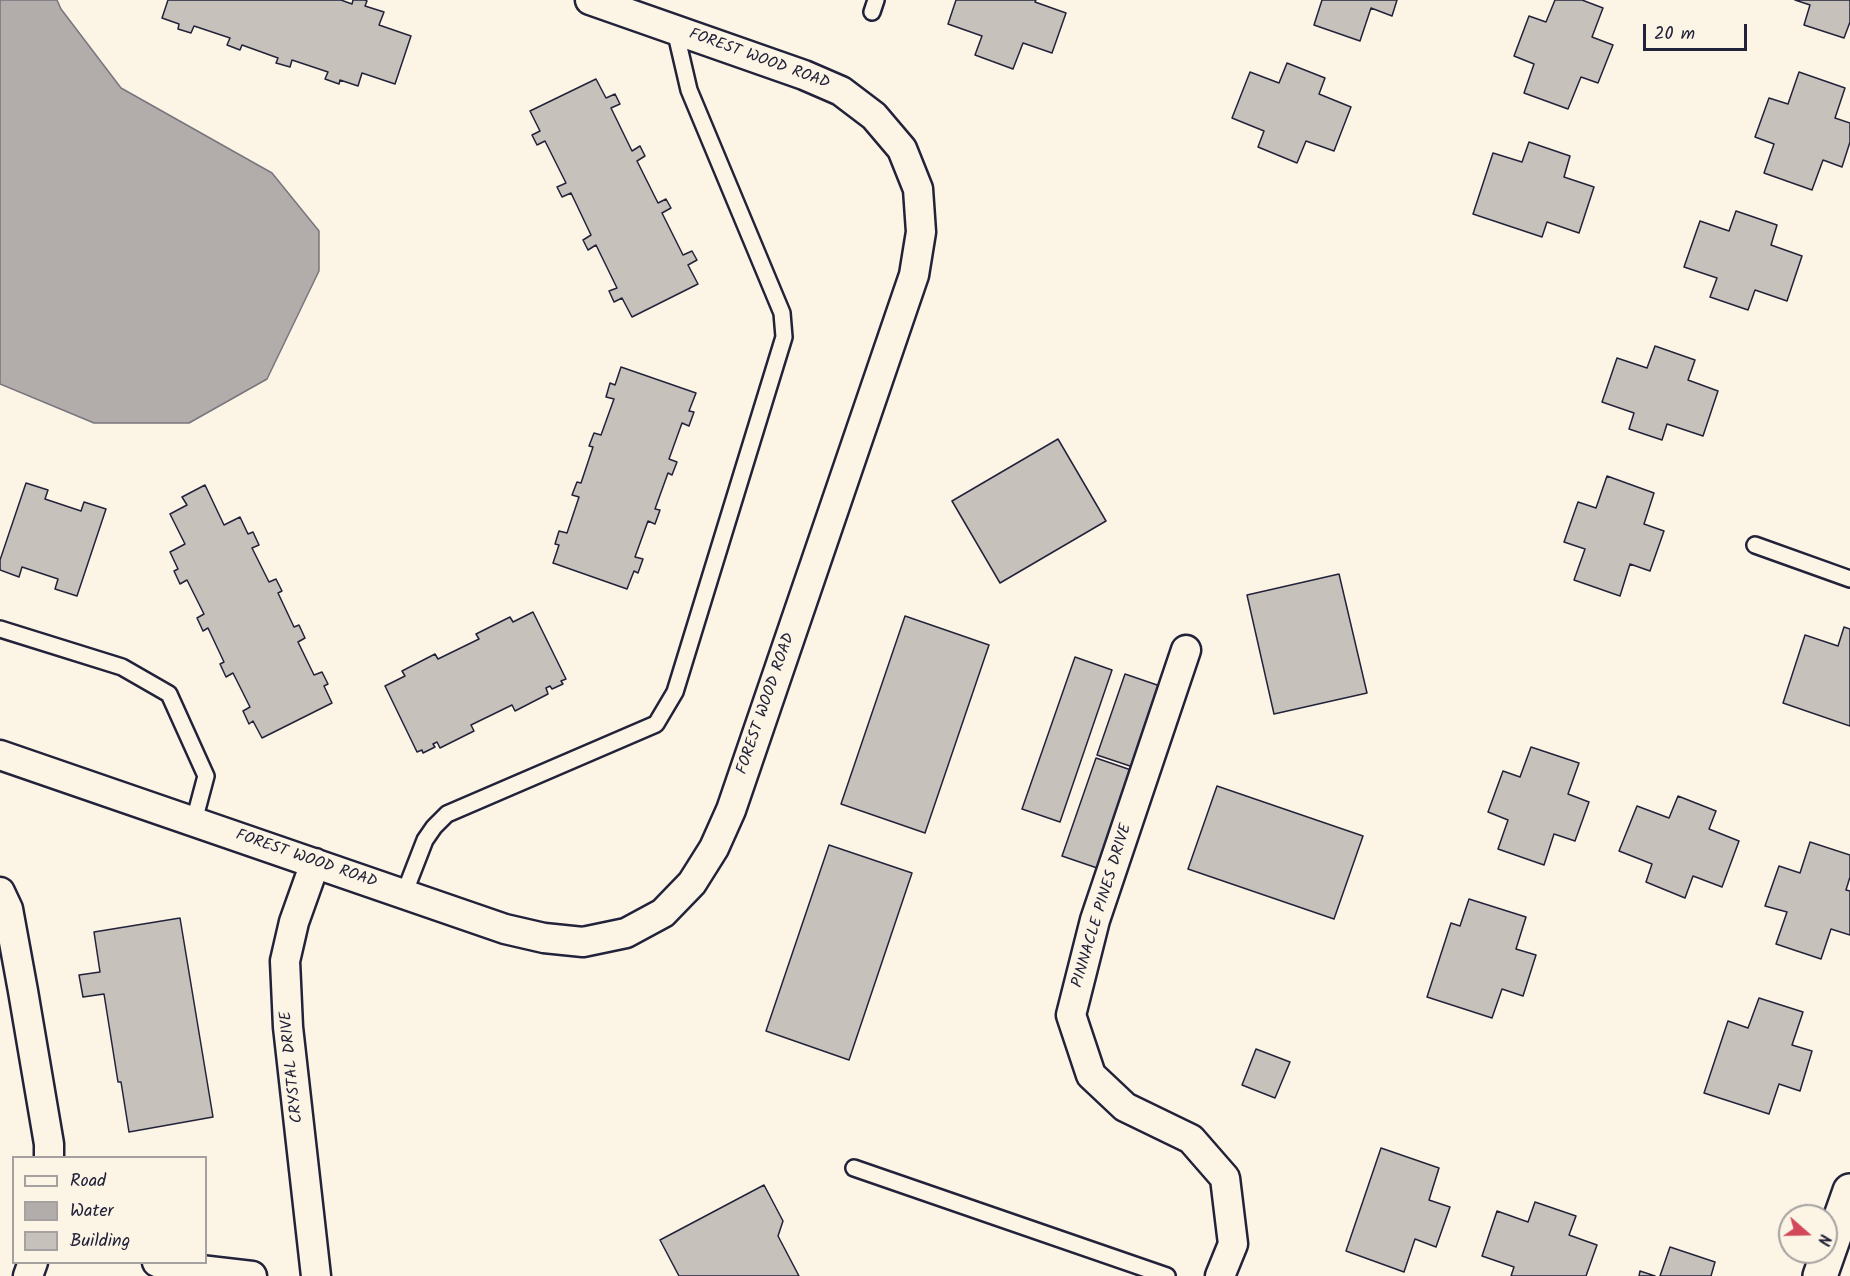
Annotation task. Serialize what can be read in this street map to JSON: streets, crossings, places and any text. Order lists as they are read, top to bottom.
{
  "streets": {
    "street": ["FOREST WOOD ROAD", "PINNACLE PINES DRIVE", "CRYSTAL DRIVE"]
  },
  "crossings": [
    ["FOREST WOOD ROAD", "CRYSTAL DRIVE"]
  ],
  "legend": ["Road", "Water", "Building"],
  "scale_bar": "20 m",
  "north": "right"
}
